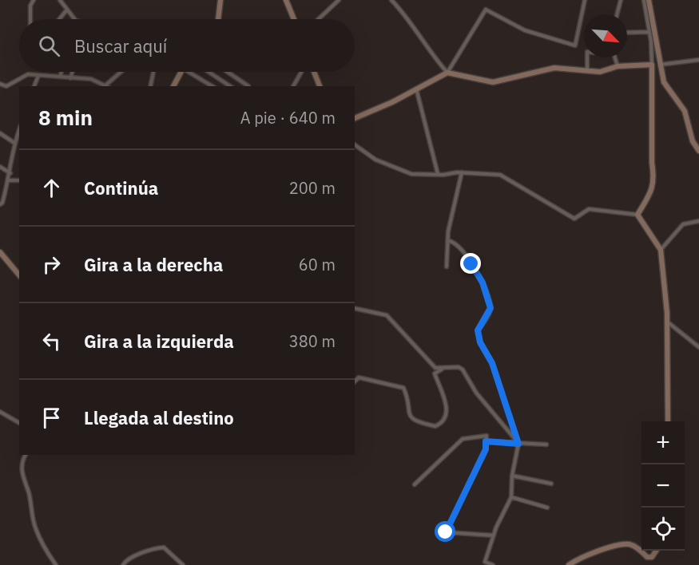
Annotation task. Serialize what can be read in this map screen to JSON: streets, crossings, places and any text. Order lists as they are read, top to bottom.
{
  "north": "bottom right",
  "page": {
    "search": "Buscar aquí",
    "heading": ["8 min", "A pie · 640 m"],
    "list": [
      ["Continúa", "200 m"],
      ["Gira a la derecha", "60 m"],
      ["Gira a la izquierda", "380 m"],
      "Llegada al destino"
    ],
    "map_buttons": ["+", "−"]
  }
}
